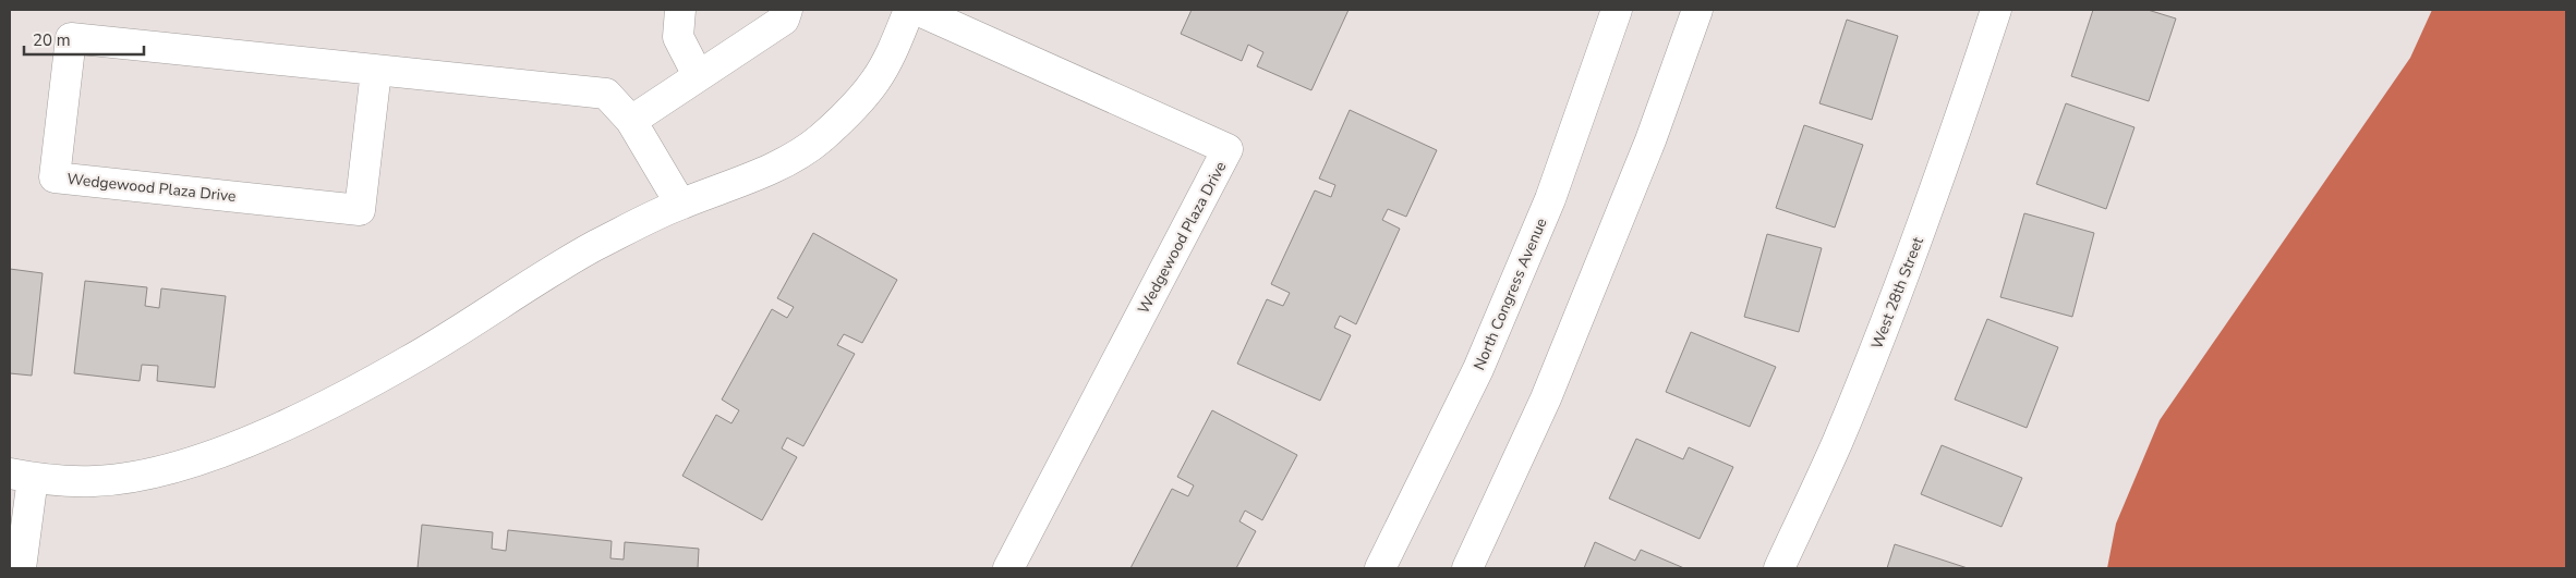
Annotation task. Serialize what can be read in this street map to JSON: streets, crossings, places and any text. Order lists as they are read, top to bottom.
{
  "streets": {
    "street": ["Wedgewood Plaza Drive", "West 28th Street", "North Congress Avenue"]
  },
  "scale_bar": "20 m"
}
